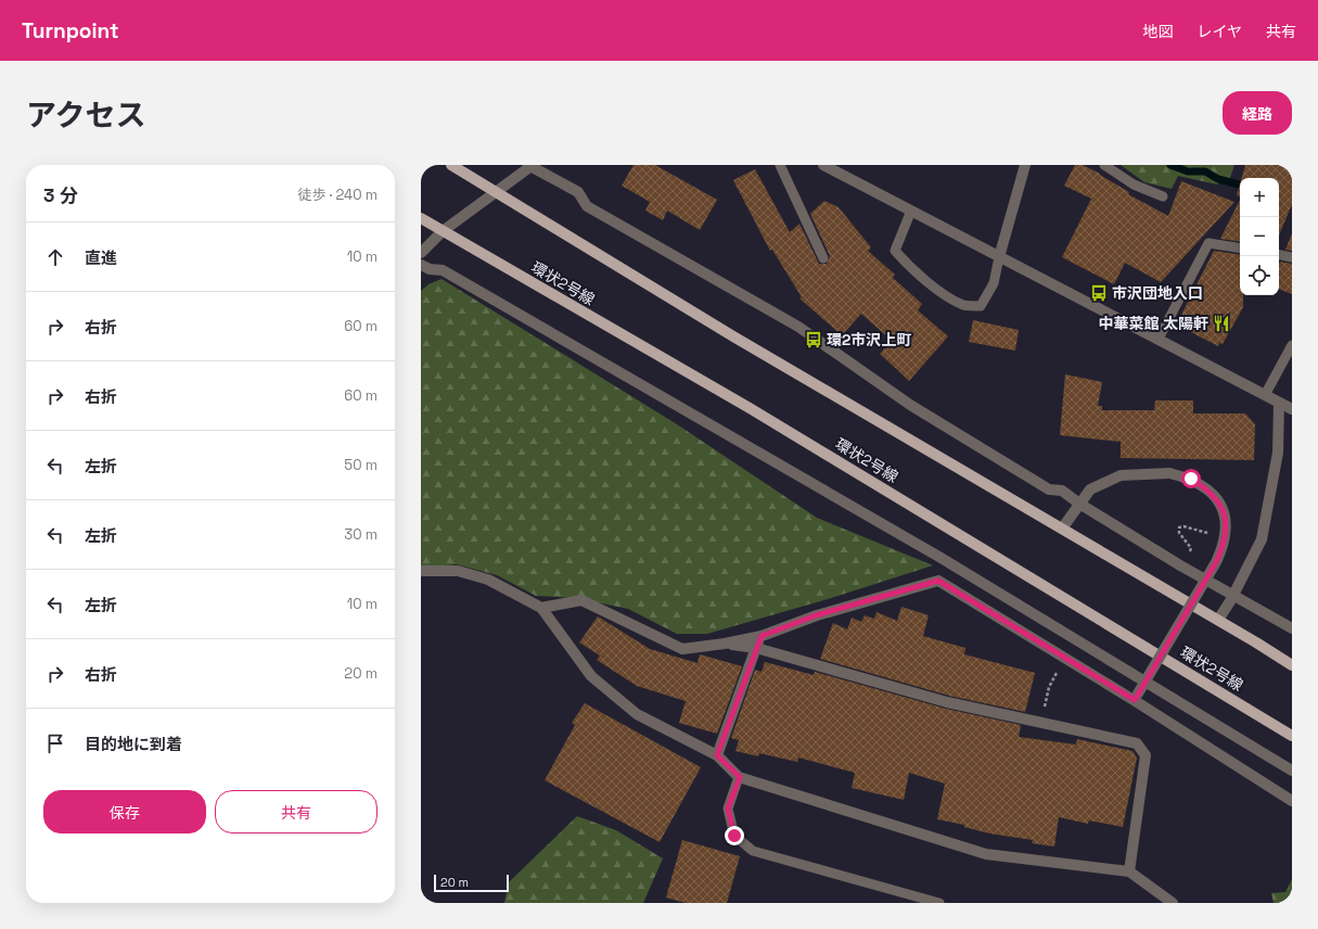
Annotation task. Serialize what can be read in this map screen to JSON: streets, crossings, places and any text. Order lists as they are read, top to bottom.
{
  "streets": {
    "main road": ["環状2号線"]
  },
  "places": {
    "bus stop": ["市沢団地入口", "環2市沢上町"],
    "restaurant": ["中華菜館 太陽軒"]
  },
  "scale_bar": "20 m",
  "page": {
    "header": "Turnpoint",
    "nav": ["地図", "レイヤ", "共有"],
    "title": "アクセス",
    "buttons": [
      "経路",
      ["保存", "共有"]
    ],
    "heading": ["3 分", "徒歩 · 240 m"],
    "map_buttons": ["+", "−"],
    "list": [
      ["直進", "10 m"],
      ["右折", "60 m"],
      ["右折", "60 m"],
      ["左折", "50 m"],
      ["左折", "30 m"],
      ["左折", "10 m"],
      ["右折", "20 m"],
      "目的地に到着"
    ],
    "scale": "20 m"
  }
}
